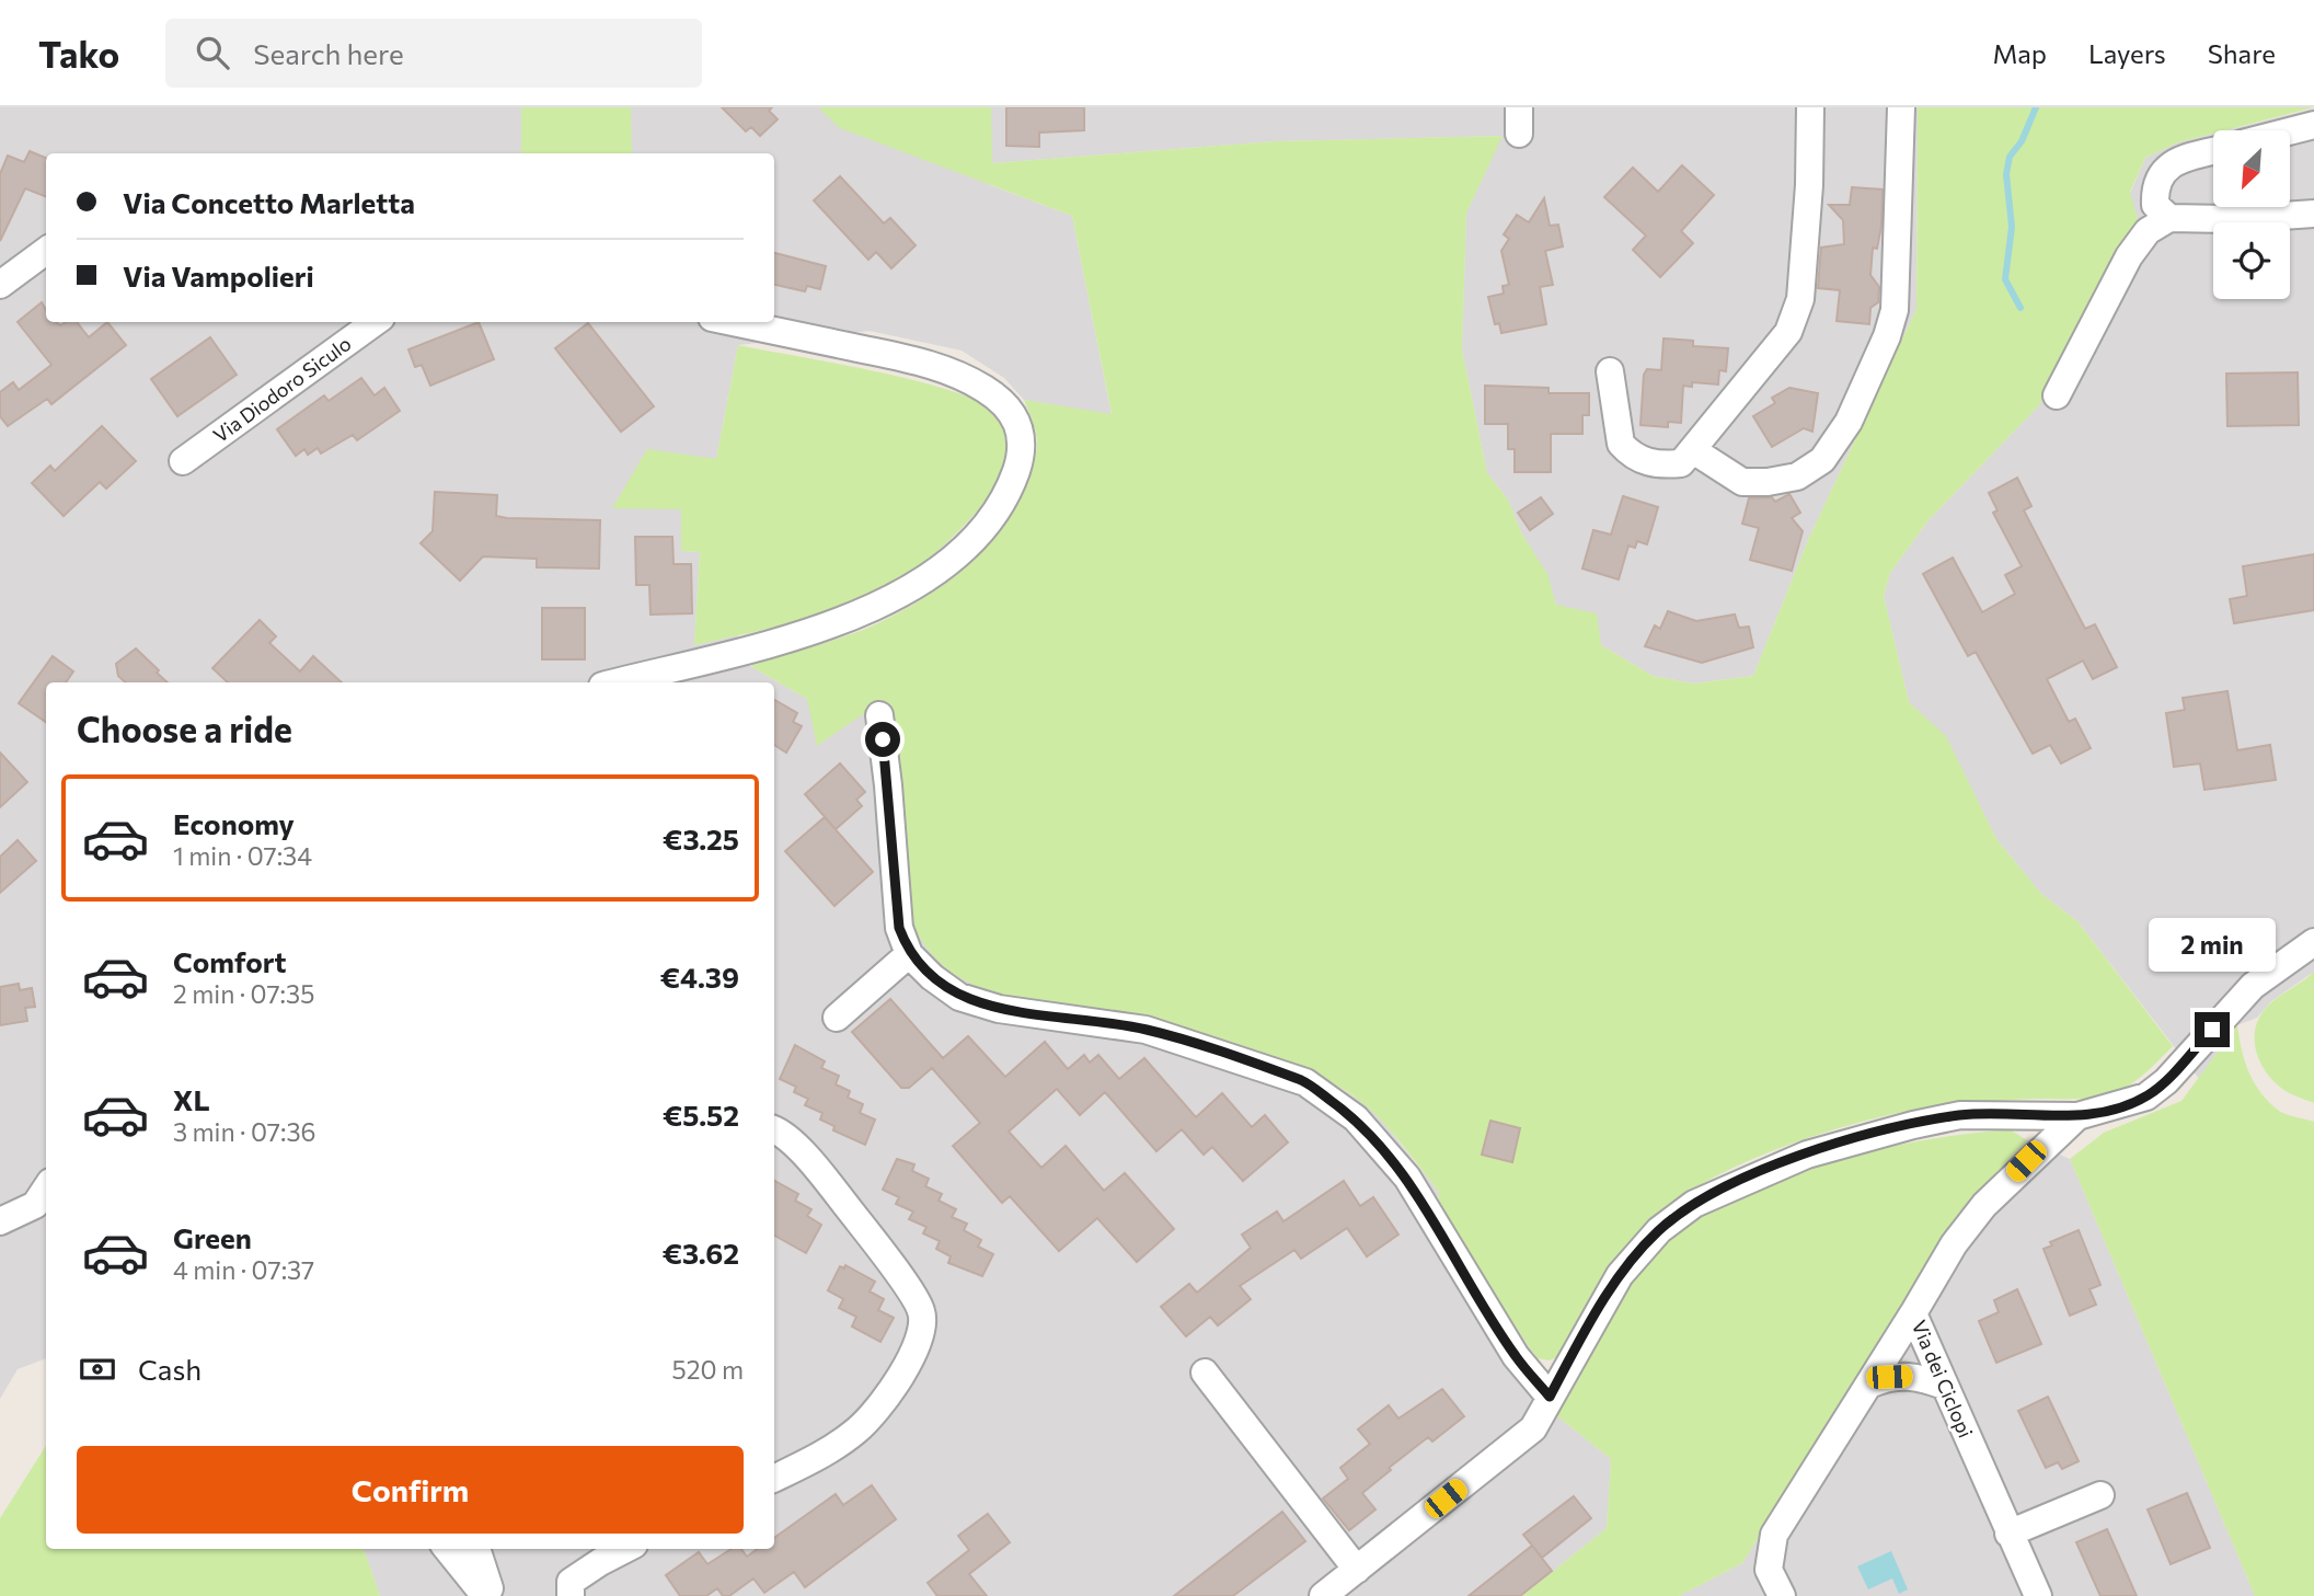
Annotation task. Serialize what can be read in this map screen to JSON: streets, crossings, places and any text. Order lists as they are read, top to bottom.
{
  "streets": {
    "street": ["Via Diodoro Siculo", "Via dei Ciclopi"]
  },
  "north": "bottom left",
  "page": {
    "header": "Tako",
    "search": "Search here",
    "nav": ["Map", "Layers", "Share"],
    "banner": ["Via Concetto Marletta", "Via Vampolieri"],
    "heading": "Choose a ride",
    "list": [
      {
        "name": "Economy",
        "note": "1 min · 07:34",
        "value": "€3.25"
      },
      {
        "name": "Comfort",
        "note": "2 min · 07:35",
        "value": "€4.39"
      },
      {
        "name": "XL",
        "note": "3 min · 07:36",
        "value": "€5.52"
      },
      {
        "name": "Green",
        "note": "4 min · 07:37",
        "value": "€3.62"
      }
    ],
    "bubble": "2 min",
    "pay": ["Cash", "520 m"],
    "buttons": "Confirm"
  }
}
